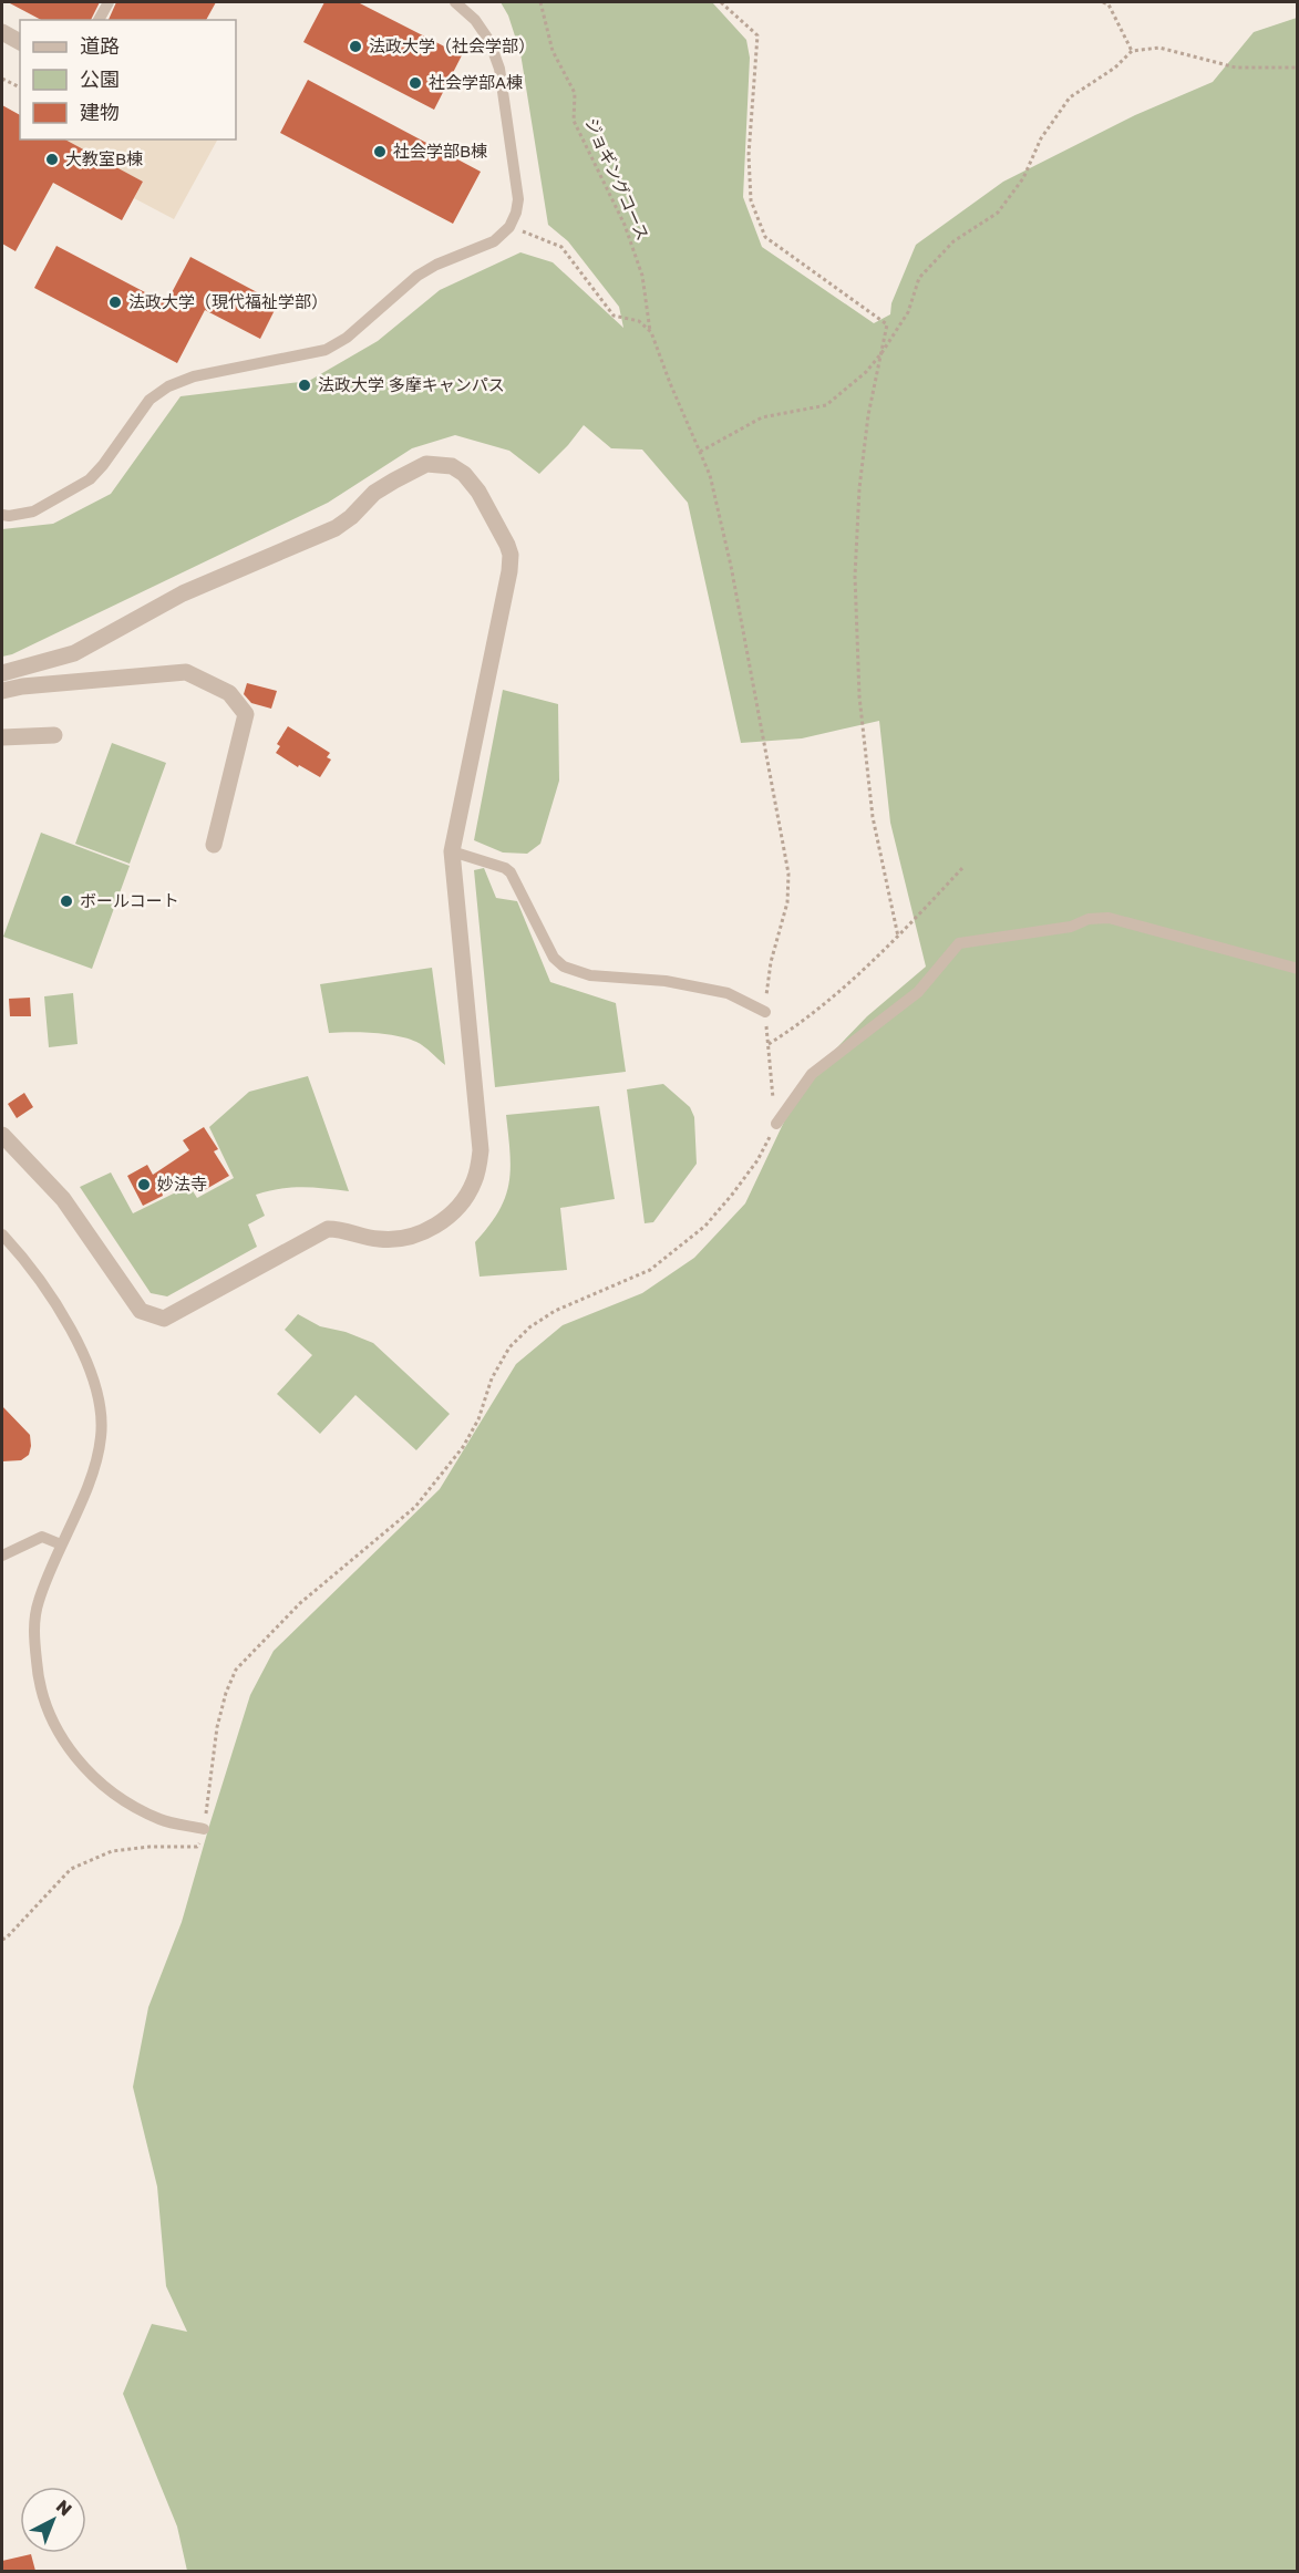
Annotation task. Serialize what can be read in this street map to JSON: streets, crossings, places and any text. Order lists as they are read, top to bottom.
{
  "streets": {
    "path": ["ジョギングコース"]
  },
  "places": [
    "法政大学（社会学部）",
    "社会学部A棟",
    "社会学部B棟",
    "大教室B棟",
    "法政大学（現代福祉学部）",
    "法政大学 多摩キャンパス",
    "ボールコート",
    "妙法寺"
  ],
  "legend": ["道路", "公園", "建物"],
  "north": "top right"
}
